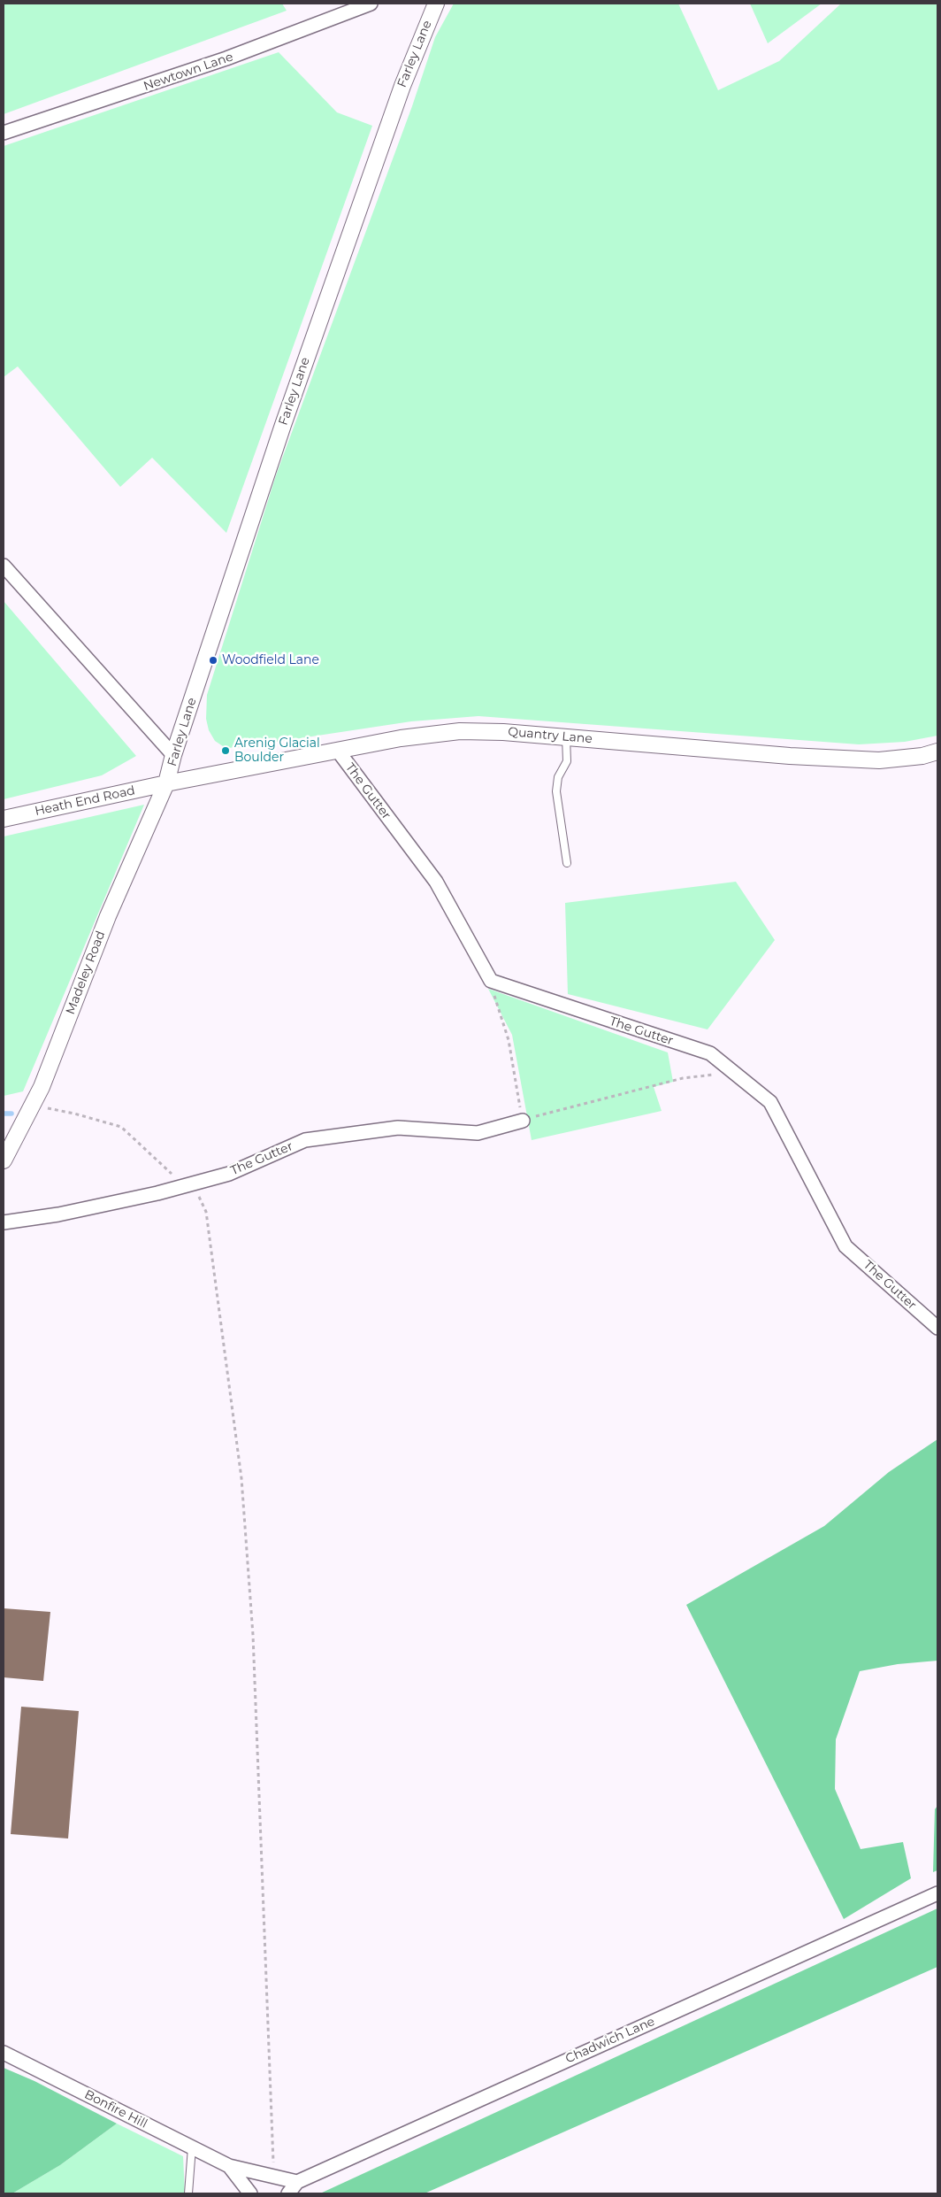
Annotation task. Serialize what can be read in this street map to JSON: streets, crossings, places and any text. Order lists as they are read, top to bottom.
{
  "streets": {
    "street": [
      "Farley Lane",
      "Newtown Lane",
      "Quantry Lane",
      "The Gutter",
      "Heath End Road",
      "Madeley Road",
      "Chadwich Lane",
      "Bonfire Hill"
    ]
  },
  "crossings": [
    ["Farley Lane", "Quantry Lane"],
    ["Farley Lane", "Heath End Road"],
    ["Farley Lane", "Madeley Road"],
    ["Quantry Lane", "The Gutter"],
    ["Quantry Lane", "Heath End Road"],
    ["Quantry Lane", "Madeley Road"],
    ["Heath End Road", "Madeley Road"],
    ["Chadwich Lane", "Bonfire Hill"]
  ],
  "places": ["Woodfield Lane", "Arenig Glacial Boulder"]
}
